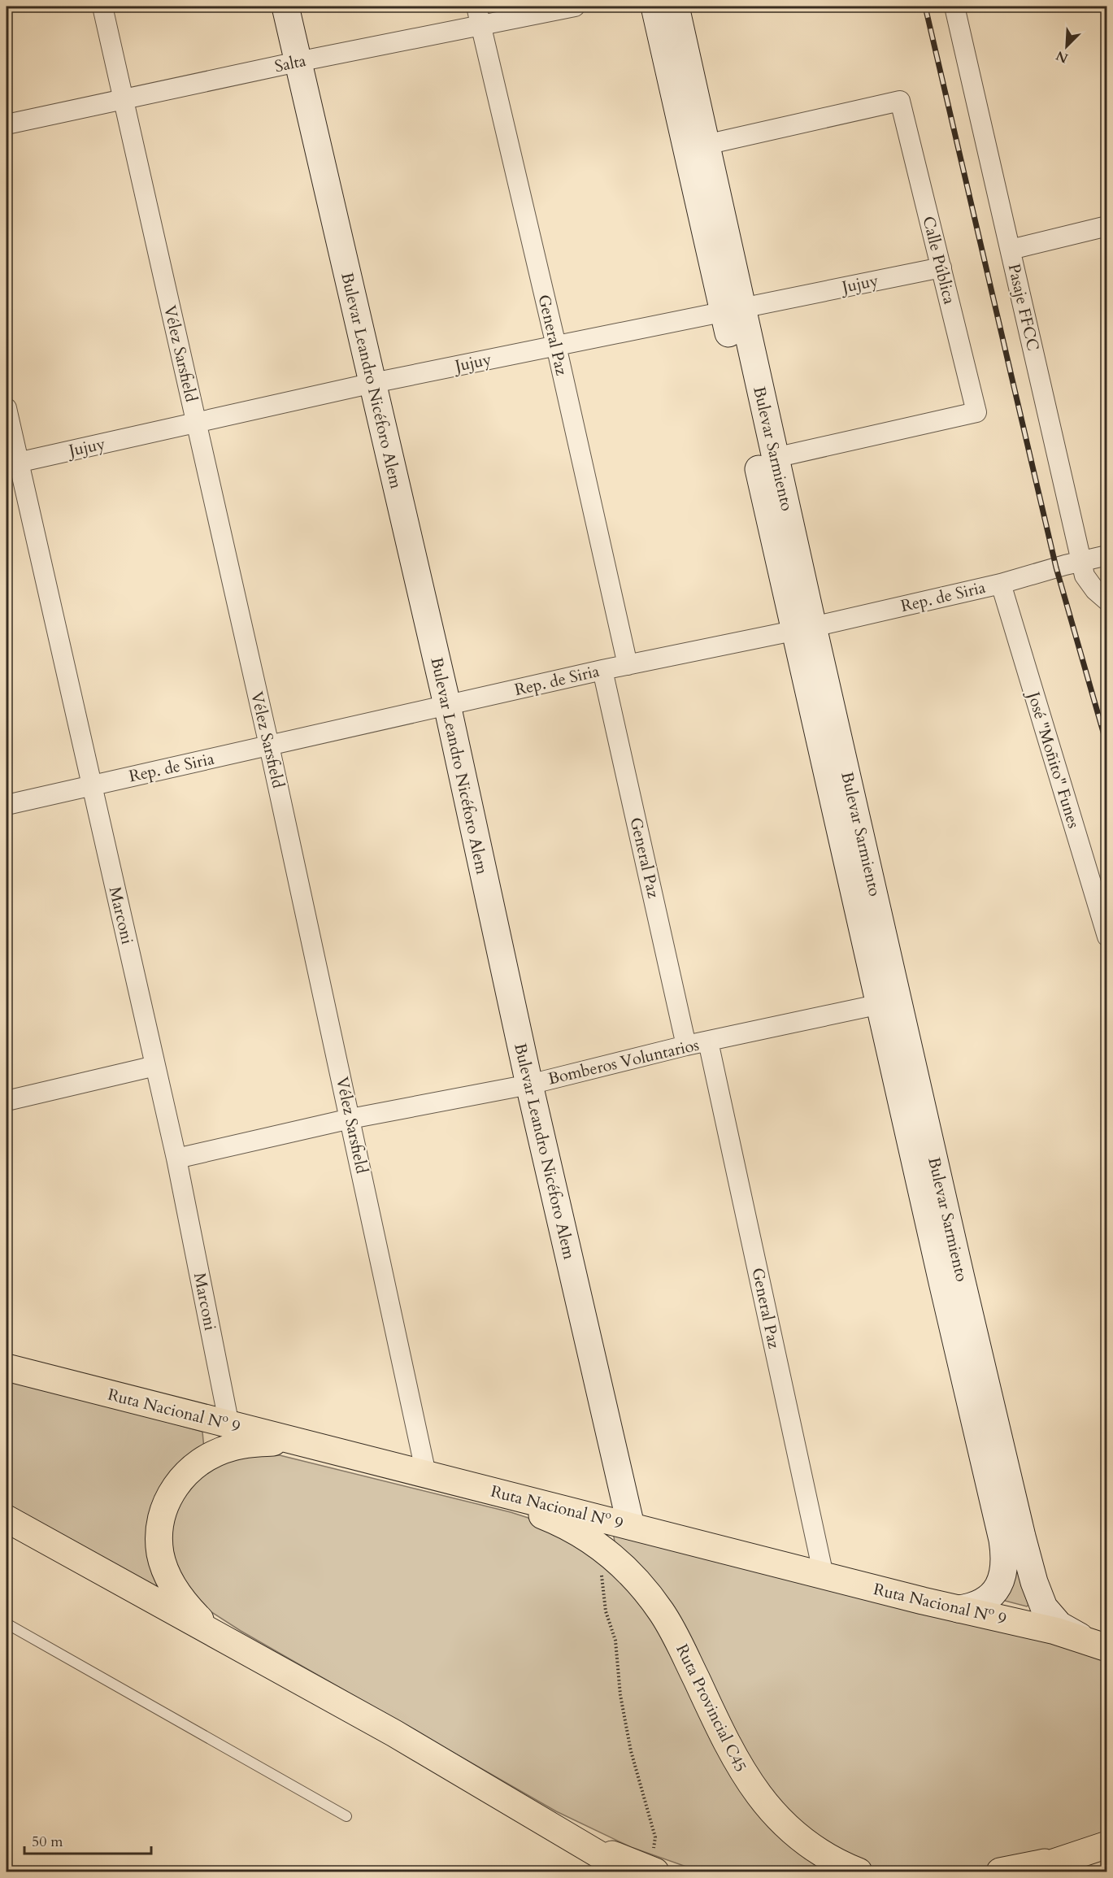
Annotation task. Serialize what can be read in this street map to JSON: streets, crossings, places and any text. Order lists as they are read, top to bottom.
{
  "streets": {
    "main road": [
      "Bulevar Leandro Nicéforo Alem",
      "Bulevar Sarmiento",
      "Ruta Nacional Nº 9",
      "Ruta Provincial C45"
    ],
    "street": [
      "Salta",
      "Calle Pública",
      "Jujuy",
      "Pasaje FFCC",
      "General Paz",
      "Vélez Sarsfield",
      "Rep. de Siria",
      "José \"Moñito\" Funes",
      "Marconi",
      "Bomberos Voluntarios"
    ]
  },
  "crossings": [
    ["Salta", "General Paz"],
    ["Salta", "Vélez Sarsfield"],
    ["Salta", "Bulevar Leandro Nicéforo Alem"],
    ["Calle Pública", "Jujuy"],
    ["Calle Pública", "Bulevar Sarmiento"],
    ["Jujuy", "General Paz"],
    ["Jujuy", "Vélez Sarsfield"],
    ["Jujuy", "Bulevar Leandro Nicéforo Alem"],
    ["Jujuy", "Bulevar Sarmiento"],
    ["Jujuy", "Marconi"],
    ["Pasaje FFCC", "Rep. de Siria"],
    ["General Paz", "Rep. de Siria"],
    ["General Paz", "Bomberos Voluntarios"],
    ["General Paz", "Ruta Nacional Nº 9"],
    ["Vélez Sarsfield", "Rep. de Siria"],
    ["Vélez Sarsfield", "Bomberos Voluntarios"],
    ["Vélez Sarsfield", "Ruta Nacional Nº 9"],
    ["Bulevar Leandro Nicéforo Alem", "Rep. de Siria"],
    ["Bulevar Leandro Nicéforo Alem", "Bomberos Voluntarios"],
    ["Bulevar Leandro Nicéforo Alem", "Ruta Nacional Nº 9"],
    ["Bulevar Sarmiento", "Rep. de Siria"],
    ["Bulevar Sarmiento", "Bomberos Voluntarios"],
    ["Bulevar Sarmiento", "Ruta Nacional Nº 9"],
    ["Rep. de Siria", "José \"Moñito\" Funes"],
    ["Rep. de Siria", "Marconi"],
    ["Marconi", "Bomberos Voluntarios"],
    ["Marconi", "Ruta Nacional Nº 9"],
    ["Ruta Nacional Nº 9", "Ruta Provincial C45"]
  ],
  "scale_bar": "50 m",
  "north": "bottom left"
}
